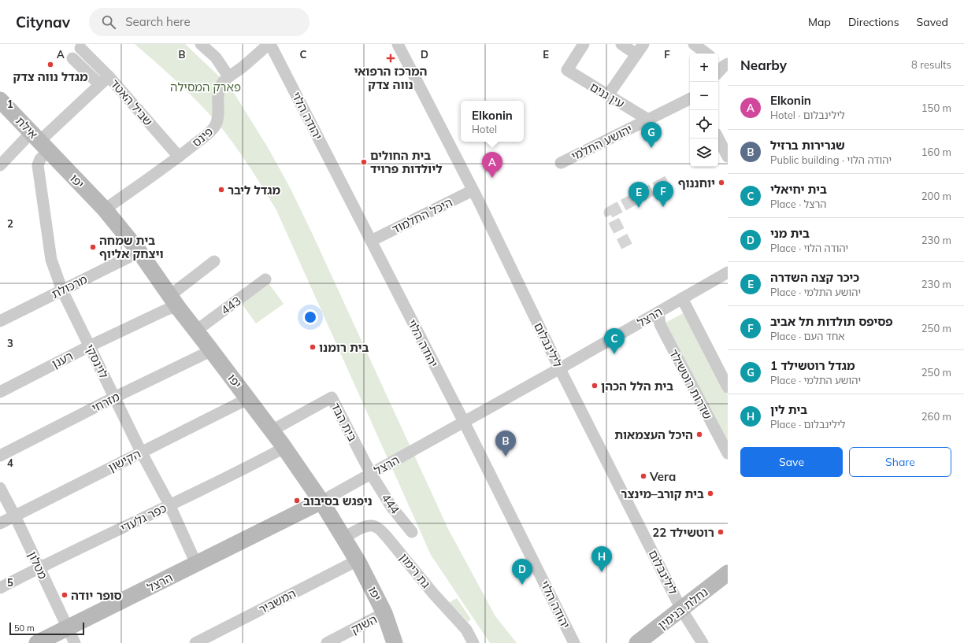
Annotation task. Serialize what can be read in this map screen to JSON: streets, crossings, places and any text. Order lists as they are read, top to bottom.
{
  "streets": {
    "street": [
      "עין גנים",
      "שביל האטד",
      "יהודה הלוי",
      "אילת",
      "פינס",
      "יהושע התלמי",
      "יפו",
      "היכל התלמוד",
      "מרכולת",
      "443",
      "הרצל",
      "לילינבלום",
      "רענן",
      "לוינסקי",
      "שדרות רוטשילד",
      "מזרחי",
      "בית הבד",
      "הקישון",
      "444",
      "כפר גלעדי",
      "מטלון",
      "גת רימון",
      "המשביר",
      "נחלת בנימין",
      "השוק"
    ]
  },
  "crossings": [
    ["עין גנים", "יהושע התלמי"],
    ["שביל האטד", "אילת"],
    ["שביל האטד", "פינס"],
    ["שביל האטד", "יפו"],
    ["שביל האטד", "לוינסקי"],
    ["יהודה הלוי", "פינס"],
    ["יהודה הלוי", "היכל התלמוד"],
    ["יהודה הלוי", "הרצל"],
    ["אילת", "יפו"],
    ["אילת", "לוינסקי"],
    ["פינס", "יפו"],
    ["יפו", "מרכולת"],
    ["יפו", "443"],
    ["יפו", "הרצל"],
    ["יפו", "רענן"],
    ["יפו", "לוינסקי"],
    ["יפו", "מזרחי"],
    ["יפו", "בית הבד"],
    ["יפו", "הקישון"],
    ["יפו", "כפר גלעדי"],
    ["יפו", "גת רימון"],
    ["יפו", "המשביר"],
    ["יפו", "השוק"],
    ["היכל התלמוד", "לילינבלום"],
    ["מרכולת", "לוינסקי"],
    ["הרצל", "לילינבלום"],
    ["הרצל", "לוינסקי"],
    ["הרצל", "שדרות רוטשילד"],
    ["הרצל", "בית הבד"],
    ["הרצל", "444"],
    ["הרצל", "מטלון"],
    ["לילינבלום", "נחלת בנימין"],
    ["רענן", "לוינסקי"],
    ["לוינסקי", "מזרחי"],
    ["לוינסקי", "הקישון"],
    ["לוינסקי", "כפר גלעדי"],
    ["בית הבד", "444"],
    ["בית הבד", "כפר גלעדי"],
    ["הקישון", "מטלון"],
    ["כפר גלעדי", "מטלון"]
  ],
  "parks": ["פארק המסילה"],
  "places": {
    "health": ["המרכז הרפואי נווה צדק"],
    "other": [
      "מגדל נווה צדק",
      "בית החולים ליולדות פרויד",
      "יוחננוף",
      "מגדל ליבר",
      "בית שמחה ויצחק אליוף",
      "בית רומנו",
      "בית הלל הכהן",
      "היכל העצמאות",
      "Vera",
      "בית קורב–מינצר",
      "ניפגש בסיבוב",
      "רוטשילד 22",
      "סופר יודה"
    ]
  },
  "scale_bar": "50 m",
  "page": {
    "header": "Citynav",
    "search": "Search here",
    "nav": ["Map", "Directions", "Saved"],
    "heading": ["Nearby", "8 results"],
    "map_buttons": ["+", "−"],
    "list": [
      {
        "mark": "A",
        "name": "Elkonin",
        "note": "Hotel · לילינבלום",
        "value": "150 m"
      },
      {
        "mark": "B",
        "name": "שגרירות ברזיל",
        "note": "Public building · יהודה הלוי",
        "value": "160 m"
      },
      {
        "mark": "C",
        "name": "בית יחיאלי",
        "note": "Place · הרצל",
        "value": "200 m"
      },
      {
        "mark": "D",
        "name": "בית מני",
        "note": "Place · יהודה הלוי",
        "value": "230 m"
      },
      {
        "mark": "E",
        "name": "כיכר קצה השדרה",
        "note": "Place · יהושע התלמי",
        "value": "230 m"
      },
      {
        "mark": "F",
        "name": "פסיפס תולדות תל אביב",
        "note": "Place · אחד העם",
        "value": "250 m"
      },
      {
        "mark": "G",
        "name": "מגדל רוטשילד 1",
        "note": "Place · יהושע התלמי",
        "value": "250 m"
      },
      {
        "mark": "H",
        "name": "בית לין",
        "note": "Place · לילינבלום",
        "value": "260 m"
      }
    ],
    "popup": ["Elkonin", "Hotel"],
    "pins": [
      "G",
      "A",
      "F",
      "E",
      "C",
      "B",
      "H",
      "D"
    ],
    "buttons": ["Save", "Share"],
    "scale": "50 m"
  },
  "grid": {
    "columns": [
      "A",
      "B",
      "C",
      "D",
      "E",
      "F"
    ],
    "rows": [
      "1",
      "2",
      "3",
      "4",
      "5"
    ]
  }
}
